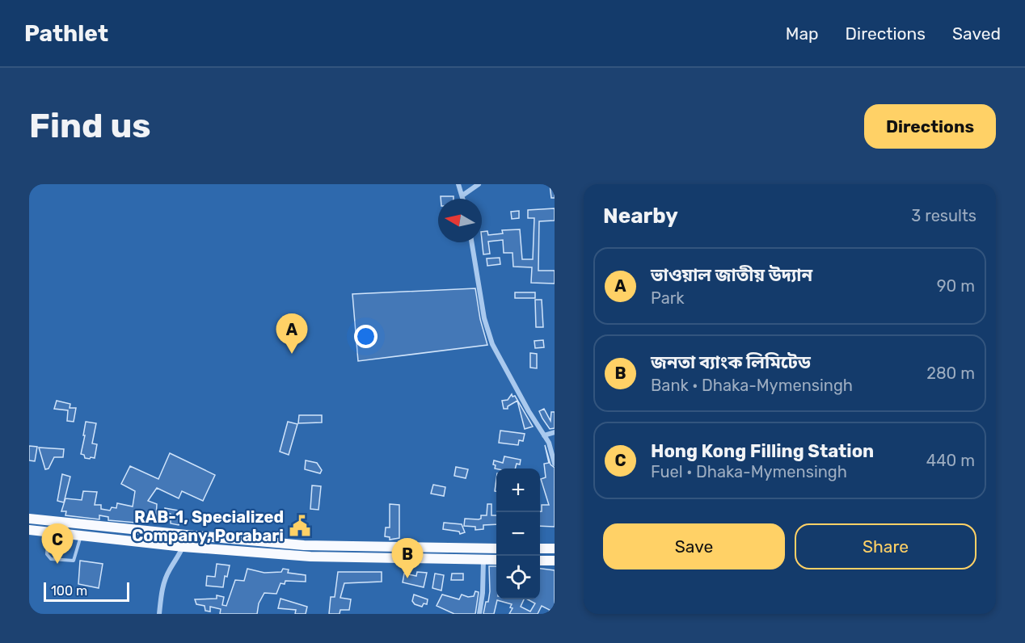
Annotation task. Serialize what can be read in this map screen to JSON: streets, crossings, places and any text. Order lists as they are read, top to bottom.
{
  "places": {
    "public building": ["RAB-1, Specialized Company, Porabari"]
  },
  "scale_bar": "100 m",
  "north": "left",
  "page": {
    "header": "Pathlet",
    "nav": ["Map", "Directions", "Saved"],
    "buttons": [
      "Directions",
      ["Save", "Share"]
    ],
    "title": "Find us",
    "heading": ["Nearby", "3 results"],
    "list": [
      {
        "mark": "A",
        "name": "ভাওয়াল জাতীয় উদ্যান",
        "note": "Park",
        "value": "90 m"
      },
      {
        "mark": "B",
        "name": "জনতা ব্যাংক লিমিটেড",
        "note": "Bank · Dhaka-Mymensingh",
        "value": "280 m"
      },
      {
        "mark": "C",
        "name": "Hong Kong Filling Station",
        "note": "Fuel · Dhaka-Mymensingh",
        "value": "440 m"
      }
    ],
    "pins": ["A", "C", "B"],
    "map_buttons": ["+", "−"],
    "scale": "100 m"
  }
}
